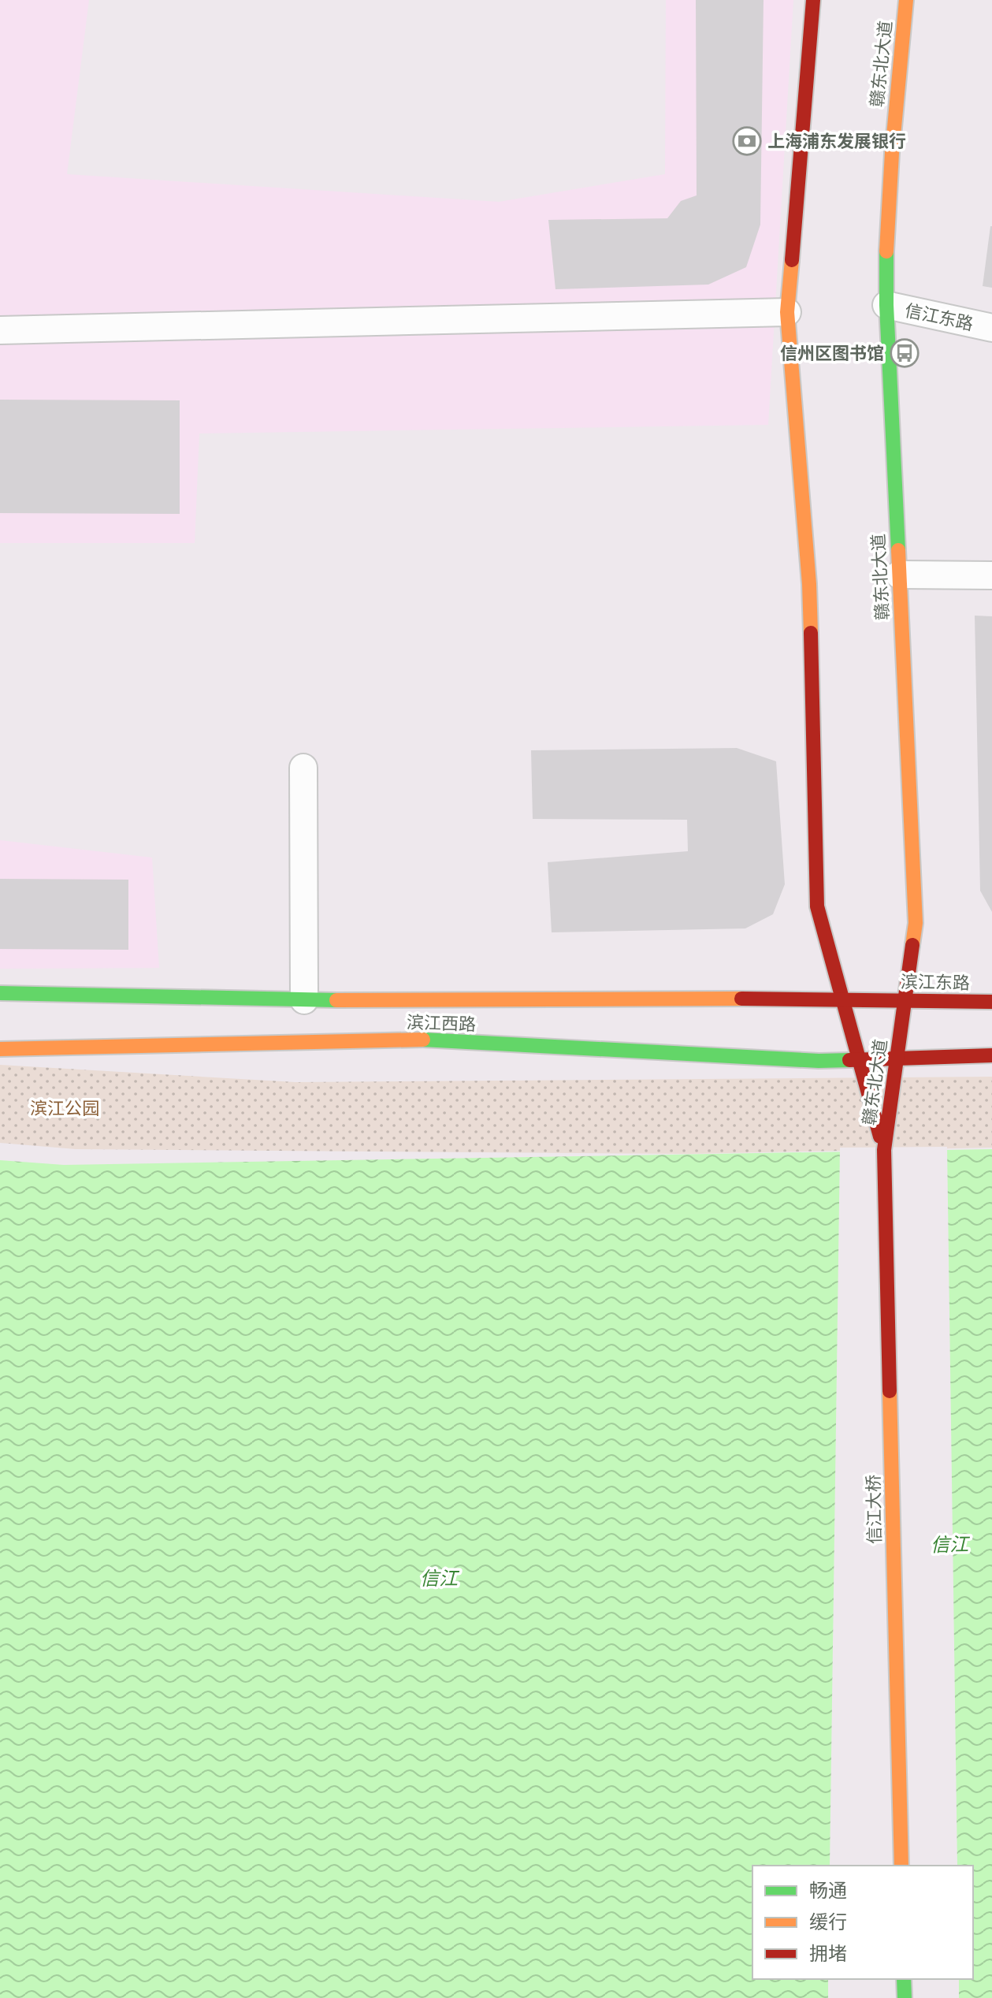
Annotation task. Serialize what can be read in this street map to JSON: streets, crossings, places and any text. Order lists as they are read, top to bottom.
{
  "streets": {
    "main road": [
      "赣东北大道",
      "滨江东路",
      "滨江西路",
      "信江大桥"
    ],
    "street": ["信江东路"]
  },
  "crossings": [
    ["赣东北大道", "信江东路"],
    ["赣东北大道", "滨江东路"],
    ["赣东北大道", "滨江西路"],
    ["赣东北大道", "信江大桥"],
    ["滨江东路", "滨江西路"]
  ],
  "water": ["信江"],
  "parks": ["滨江公园"],
  "places": {
    "bank": ["上海浦东发展银行"],
    "bus stop": ["信州区图书馆"]
  },
  "legend": ["畅通", "缓行", "拥堵"]
}
